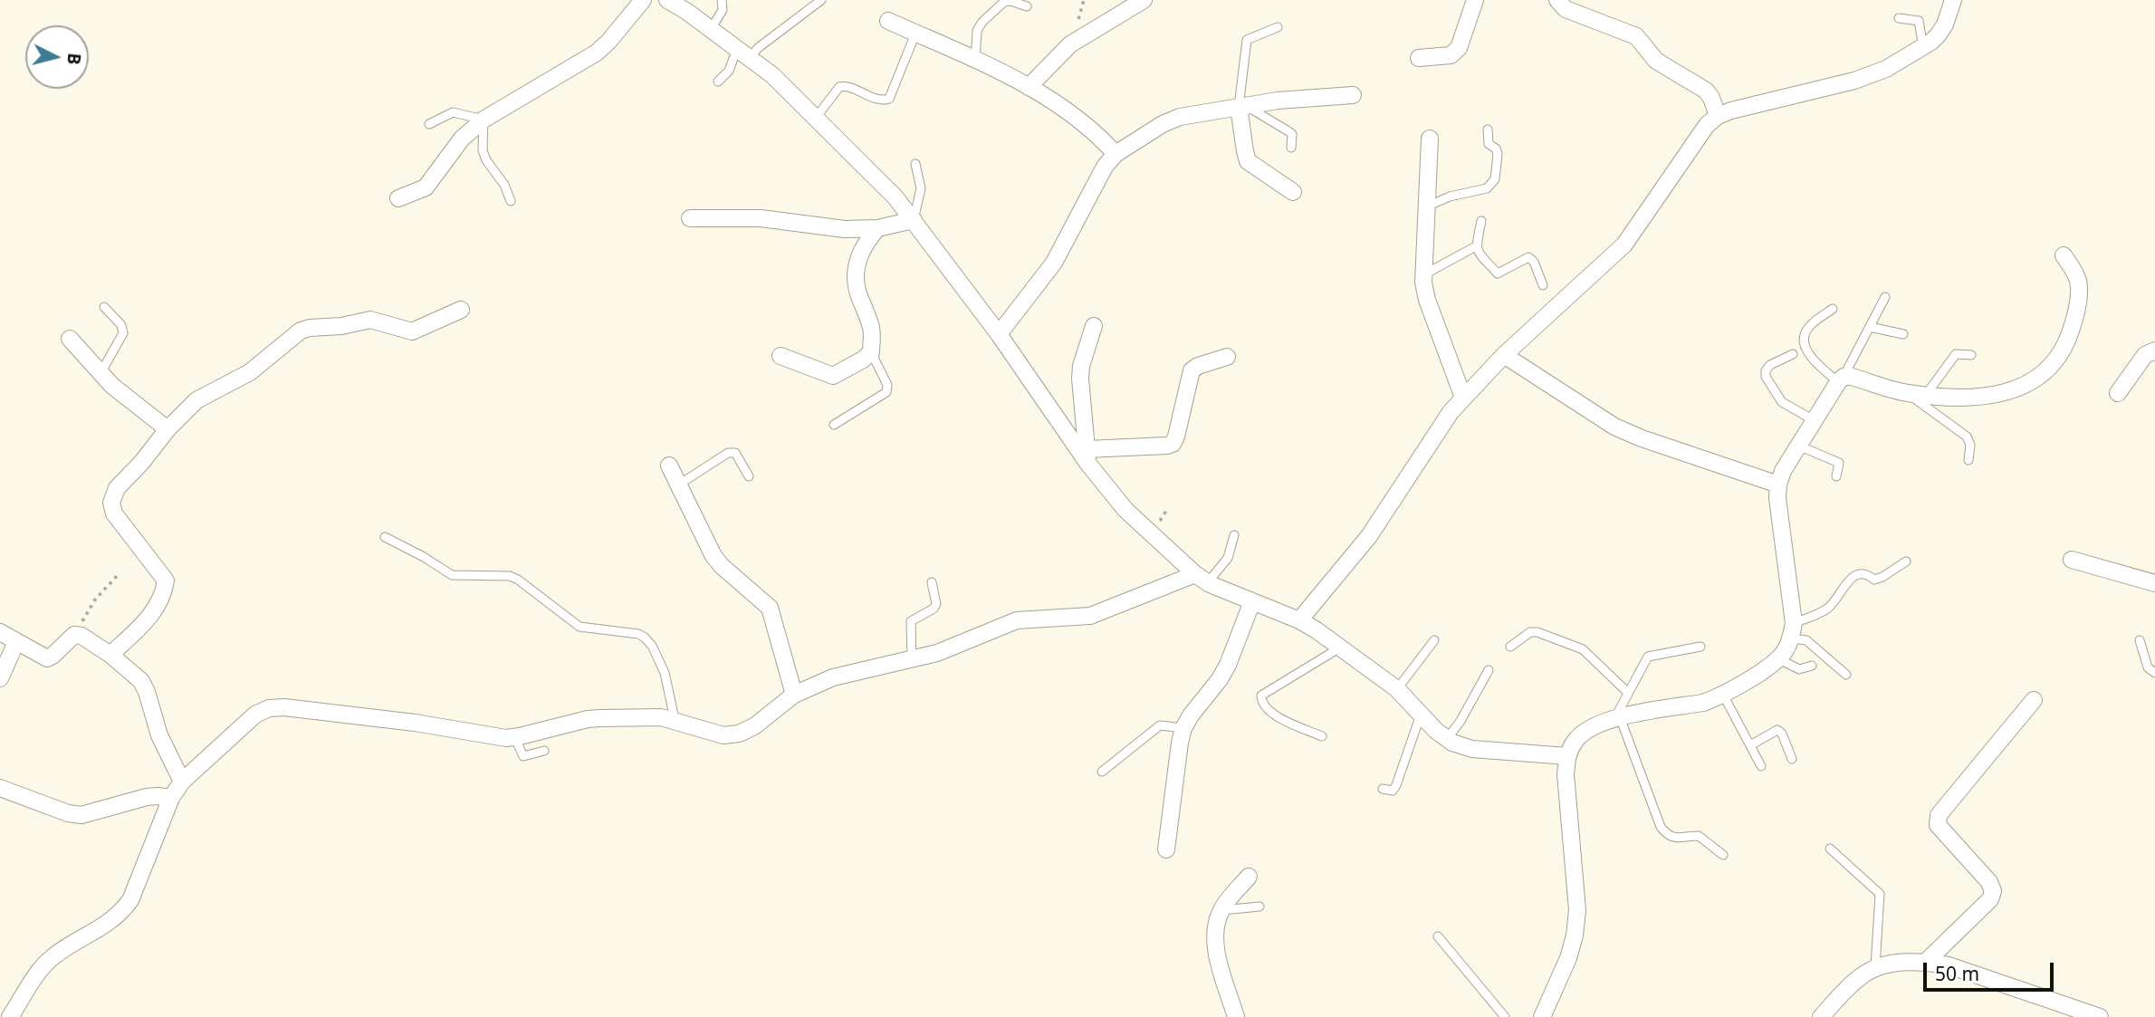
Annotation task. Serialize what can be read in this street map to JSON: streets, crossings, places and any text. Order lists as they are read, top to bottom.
{
  "scale_bar": "50 m",
  "north": "right"
}
